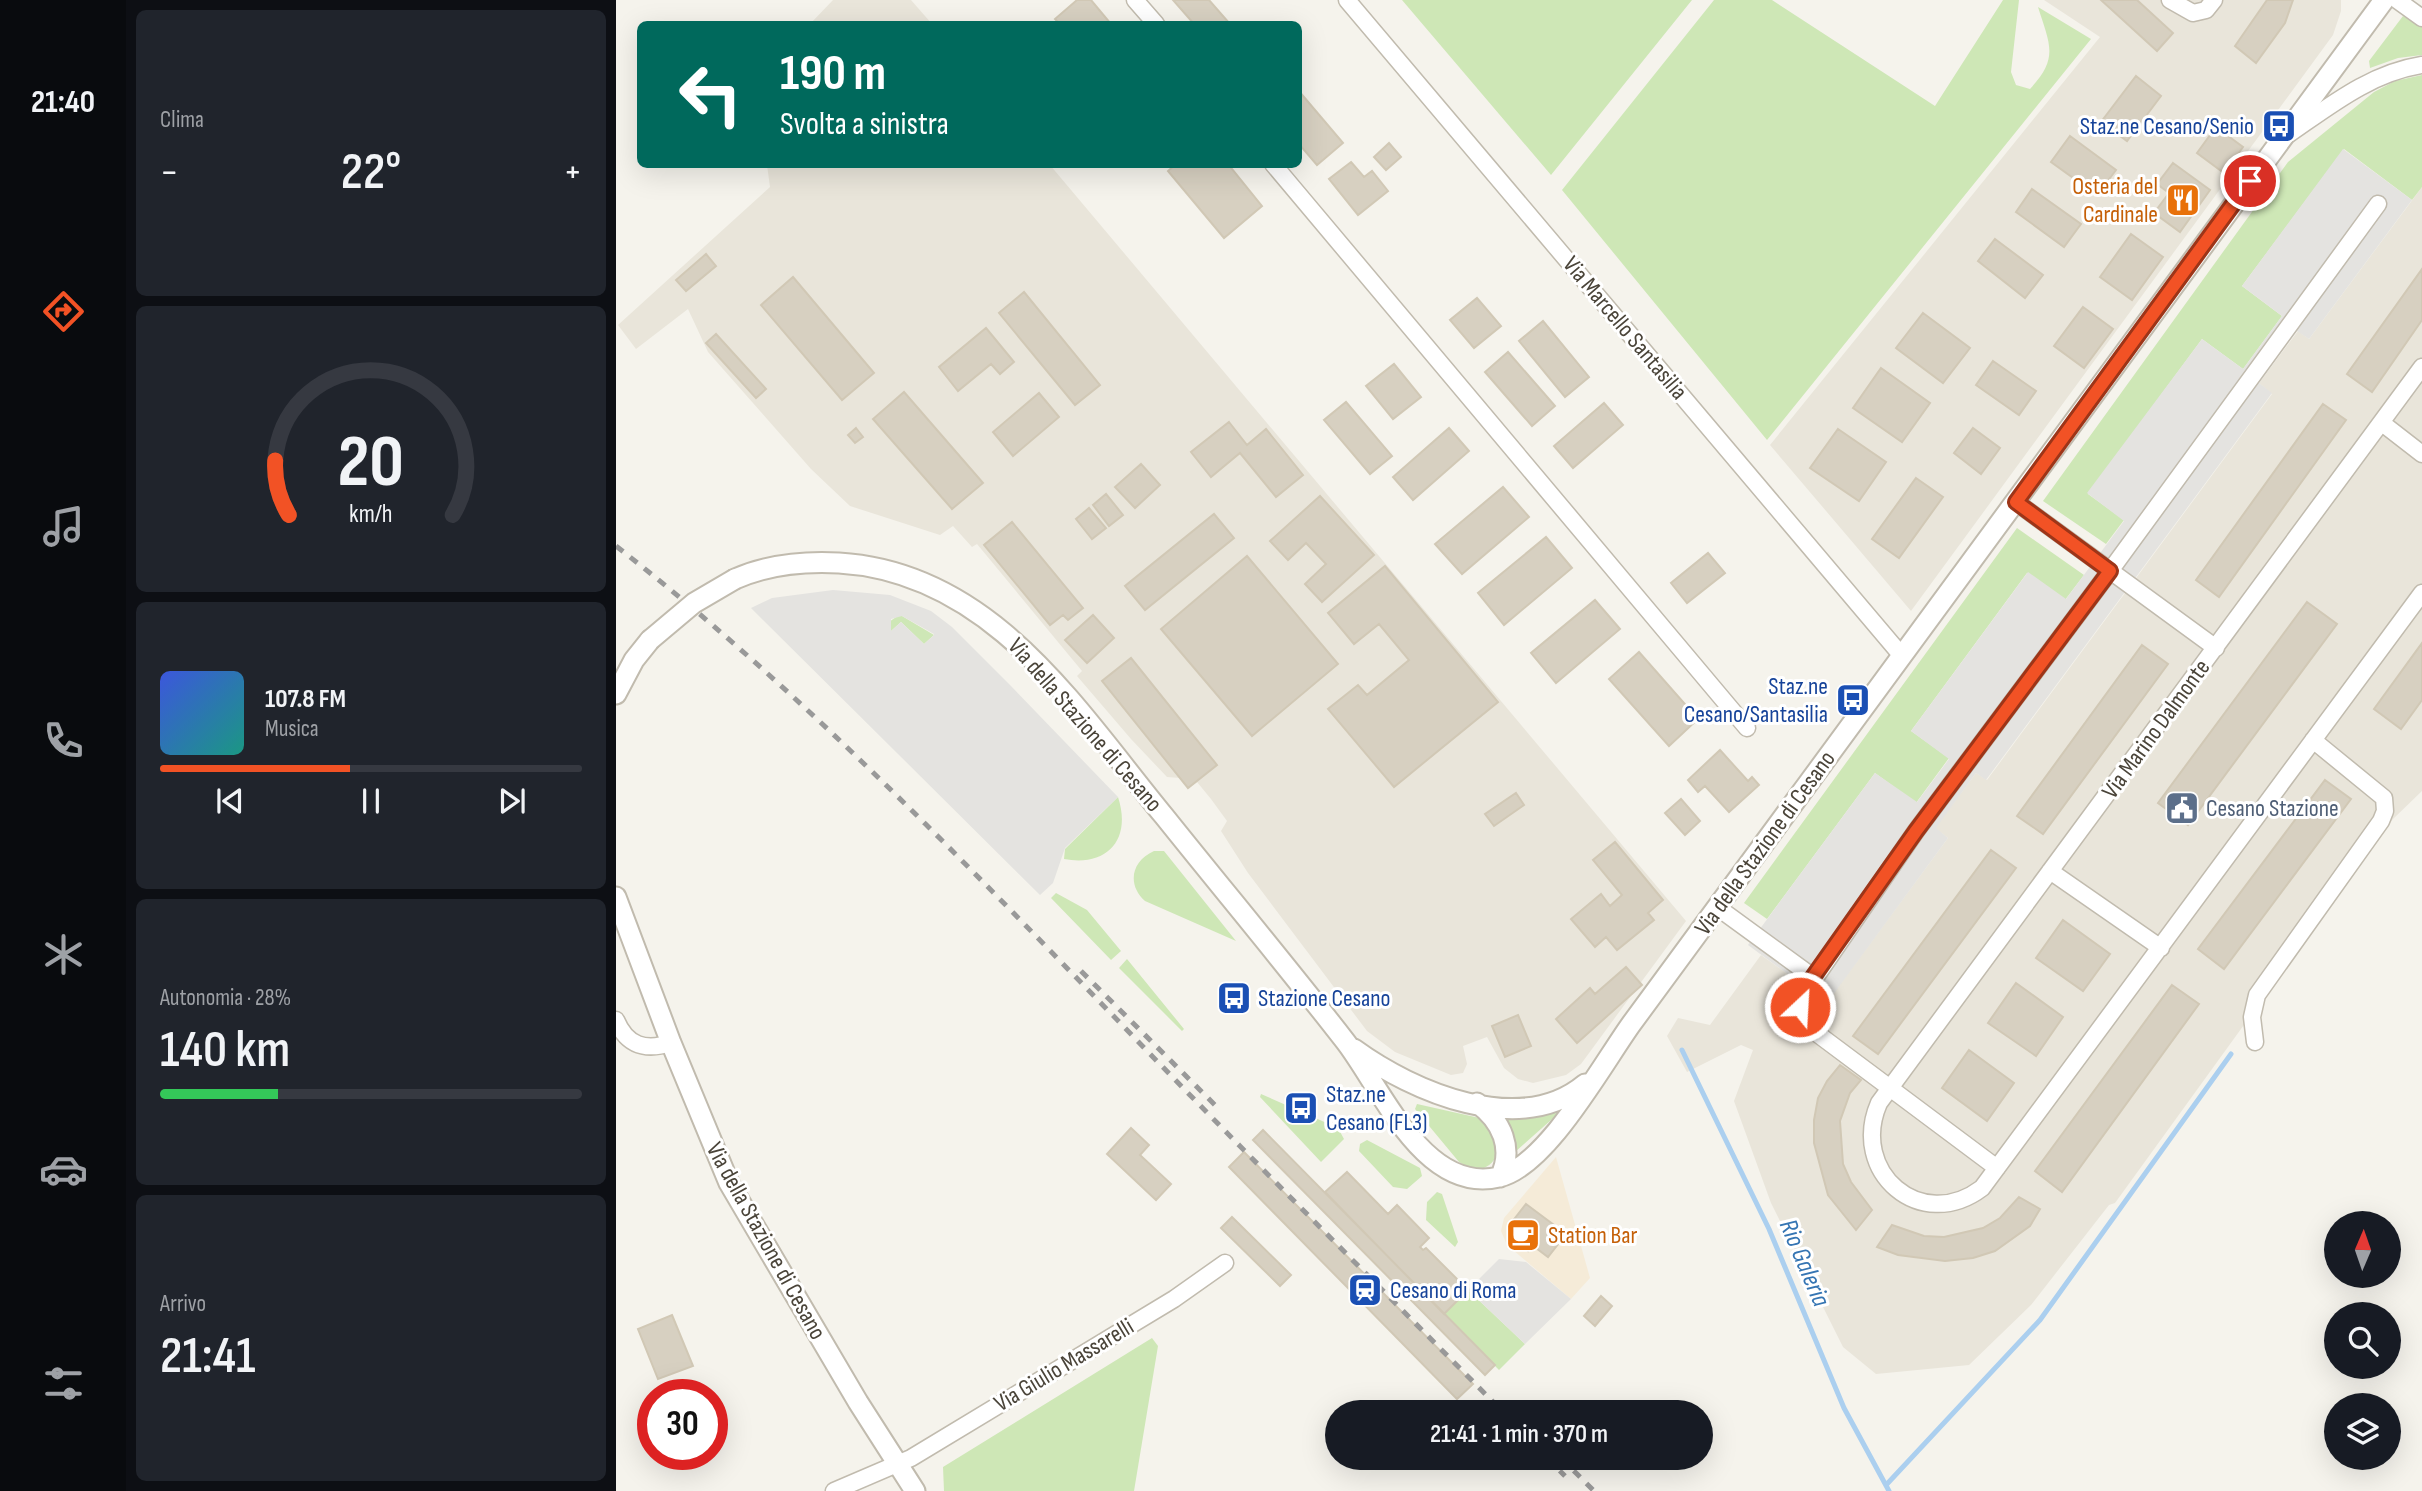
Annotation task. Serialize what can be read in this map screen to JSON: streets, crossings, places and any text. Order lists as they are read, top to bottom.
{
  "streets": {
    "street": [
      "Via Marcello Santasilia",
      "Via della Stazione di Cesano",
      "Via Marino Dalmonte",
      "Via Giulio Massarelli"
    ]
  },
  "crossings": [
    ["Via Marcello Santasilia", "Via della Stazione di Cesano"],
    ["Via della Stazione di Cesano", "Via Giulio Massarelli"]
  ],
  "water": ["Rio Galeria"],
  "places": {
    "bus stop": [
      "Staz.ne Cesano/Senio",
      "Staz.ne Cesano/Santasilia",
      "Stazione Cesano",
      "Staz.ne Cesano (FL3)"
    ],
    "restaurant": ["Osteria del Cardinale"],
    "public building": ["Cesano Stazione"],
    "cafe": ["Station Bar"],
    "station": ["Cesano di Roma"]
  },
  "north": "top",
  "page": {
    "tabs": "21:40",
    "tile": [
      "Clima",
      ["Autonomia · 28%", "140 km"],
      ["Arrivo", "21:41"]
    ],
    "turn": ["190 m", "Svolta a sinistra"],
    "heat": ["−", "22°", "+"],
    "song": ["107.8 FM", "Musica"],
    "limit": "30",
    "trip": "21:41 · 1 min · 370 m",
    "gauge": ["20", "km/h"]
  }
}
